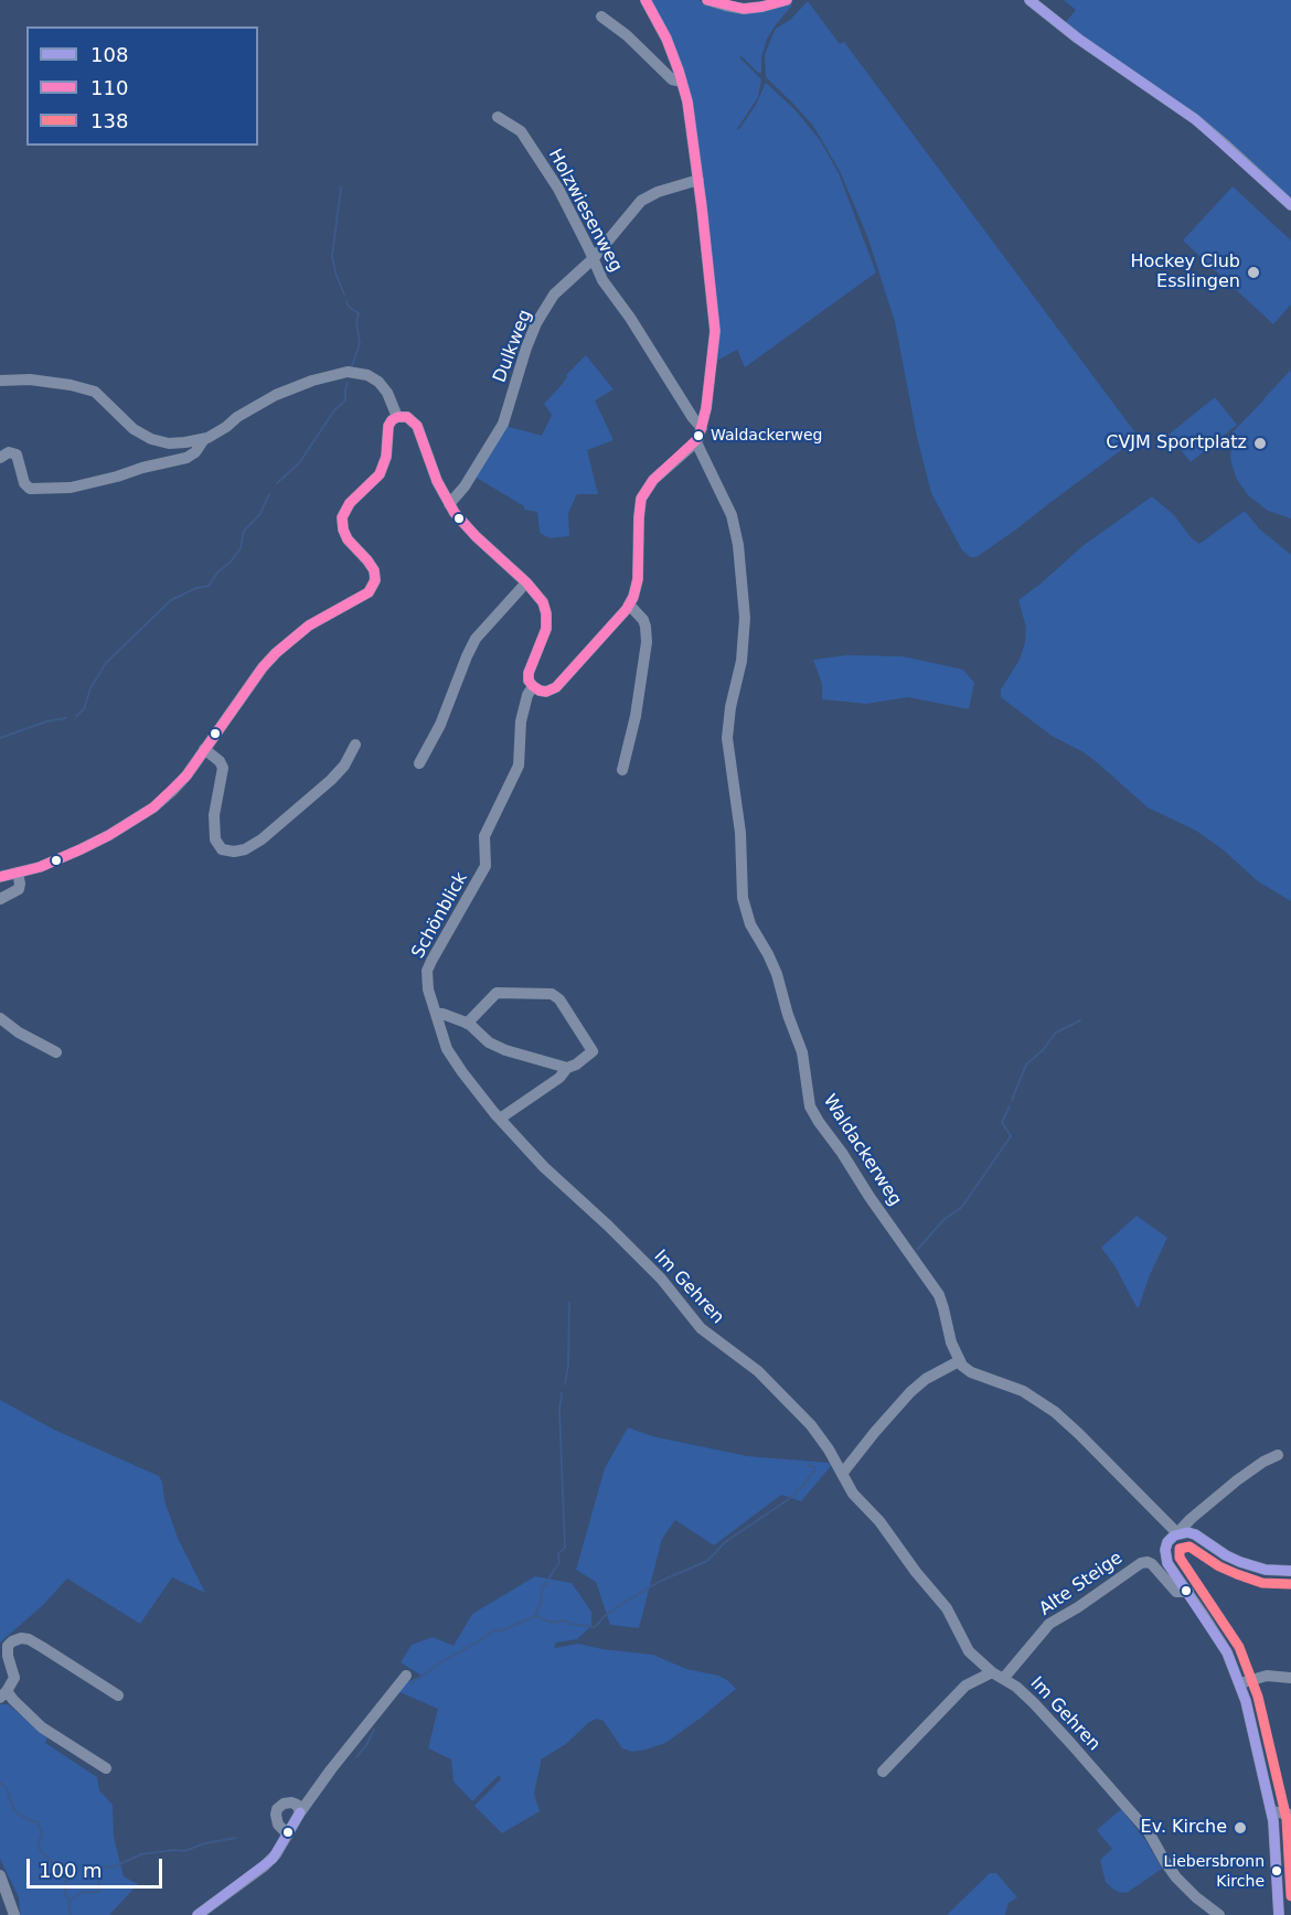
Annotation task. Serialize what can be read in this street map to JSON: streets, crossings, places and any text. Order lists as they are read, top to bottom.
{
  "streets": {
    "street": [
      "Holzwiesenweg",
      "Dulkweg",
      "Schönblick",
      "Waldackerweg",
      "Im Gehren",
      "Alte Steige"
    ]
  },
  "crossings": [
    ["Holzwiesenweg", "Dulkweg"],
    ["Dulkweg", "Schönblick"],
    ["Schönblick", "Im Gehren"],
    ["Im Gehren", "Alte Steige"]
  ],
  "places": [
    "Hockey Club Esslingen",
    "Waldackerweg",
    "CVJM Sportplatz",
    "Ev. Kirche",
    "Liebersbronn Kirche"
  ],
  "lines": ["transit line 108", "transit line 110", "transit line 138"],
  "legend": ["108", "110", "138"],
  "scale_bar": "100 m"
}
